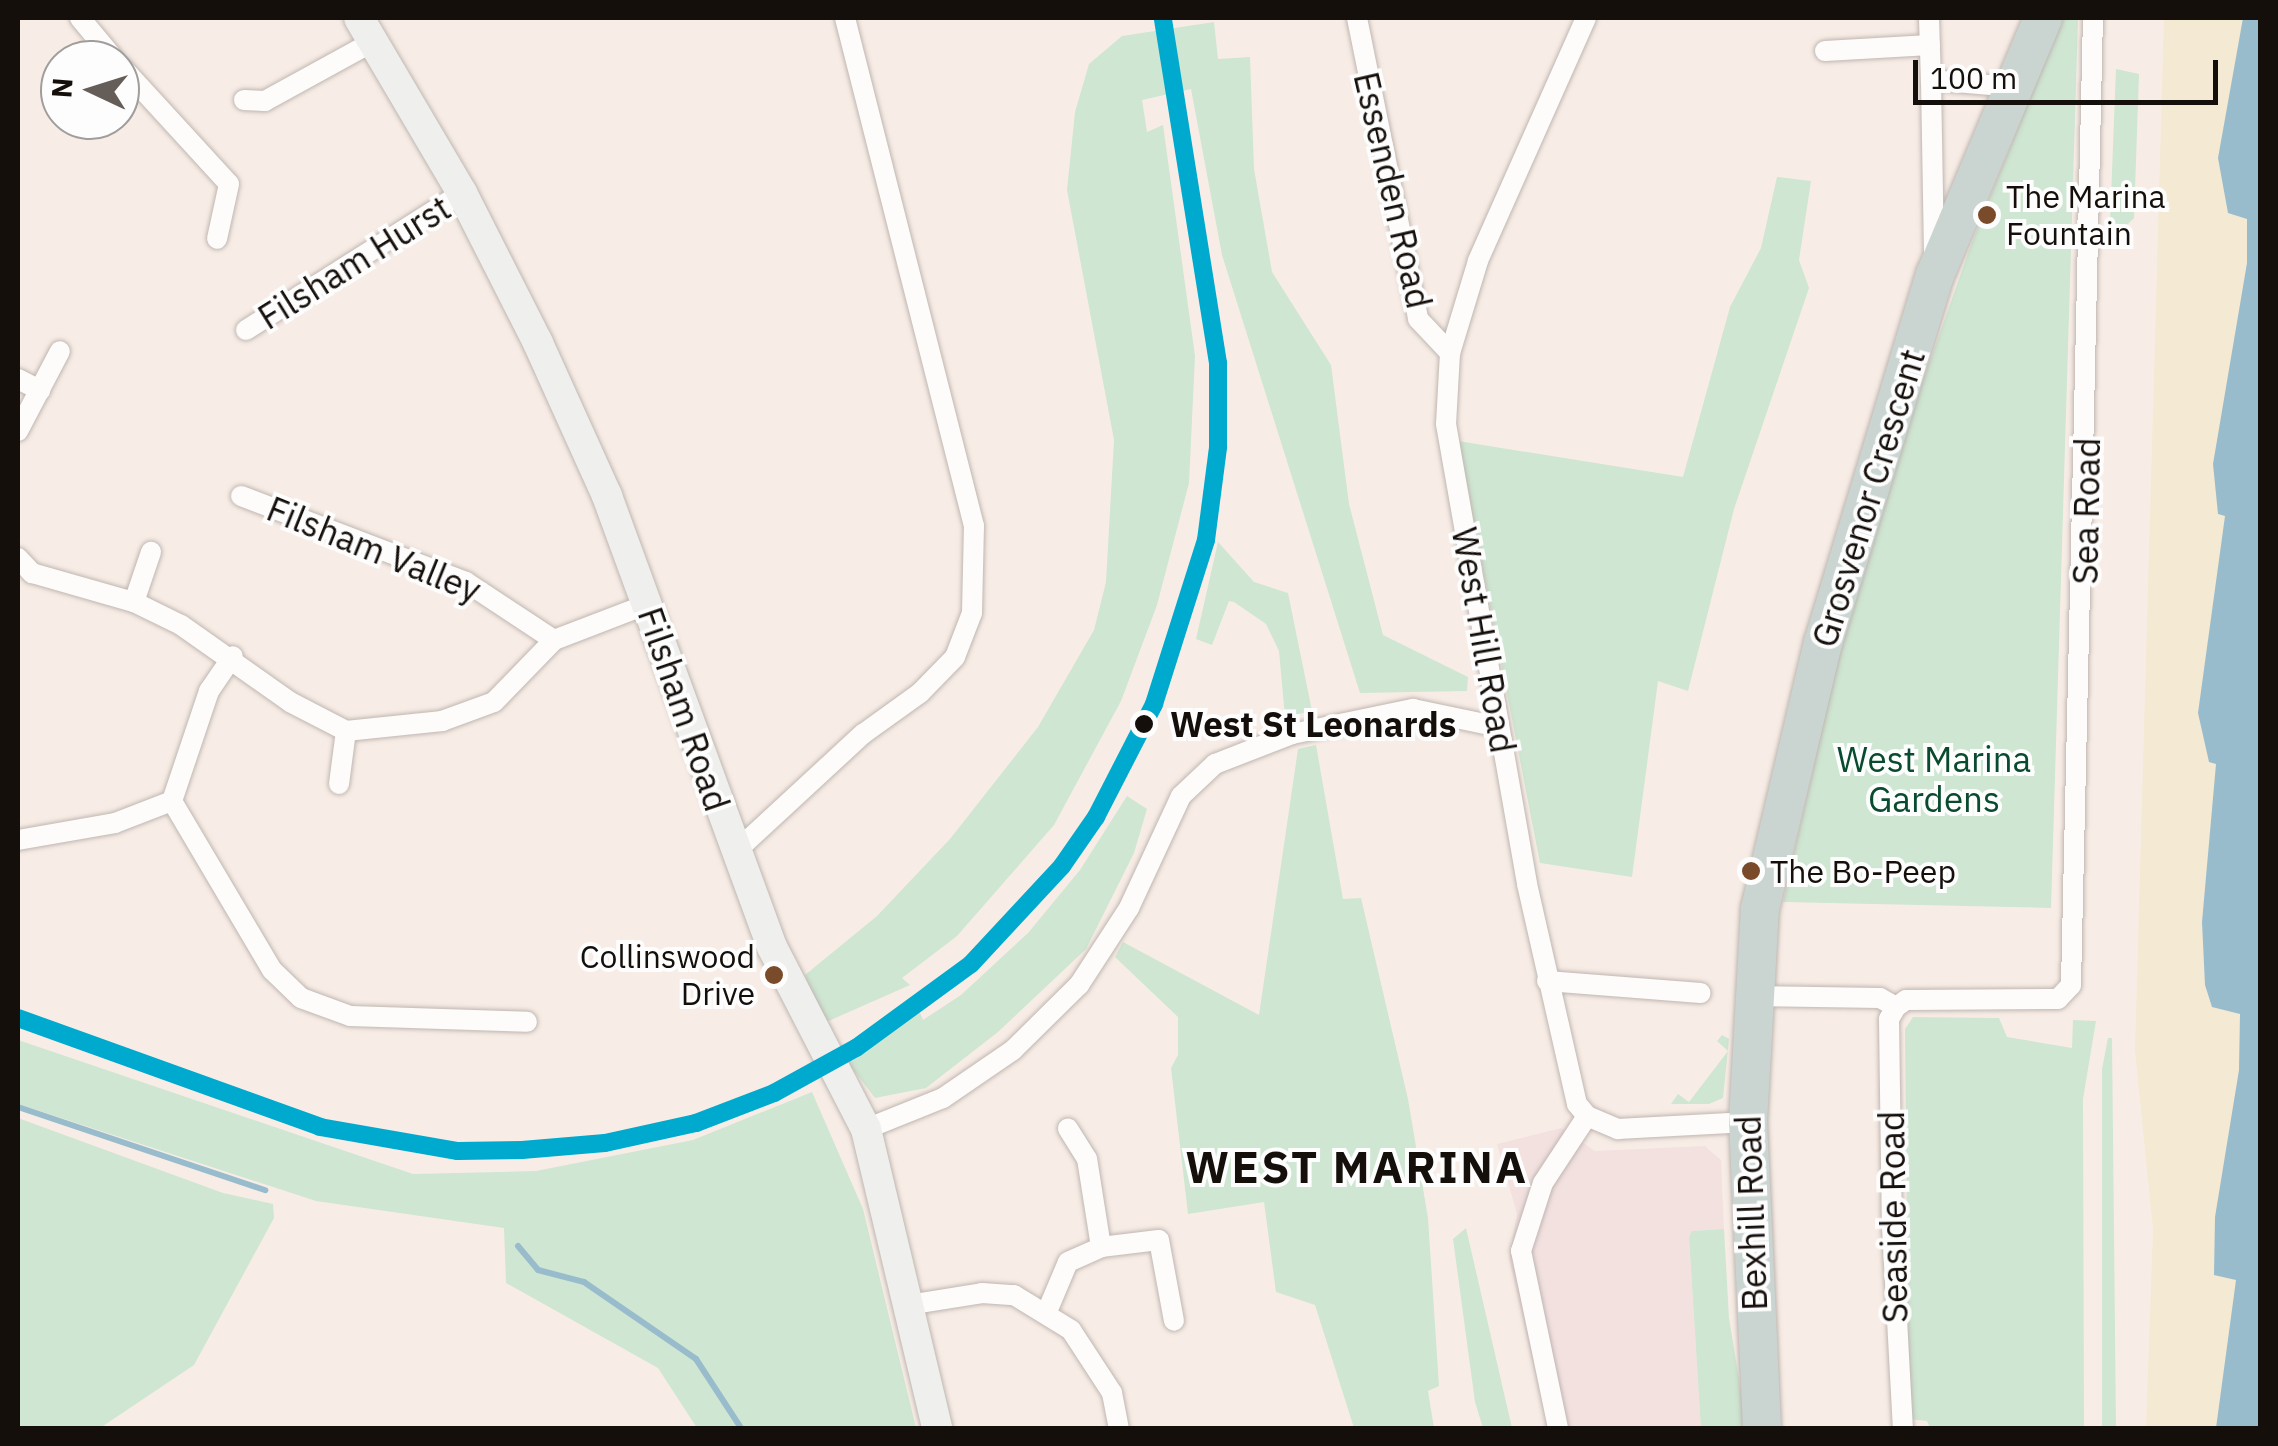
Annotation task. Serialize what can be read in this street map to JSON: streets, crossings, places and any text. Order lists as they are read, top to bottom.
{
  "streets": {
    "highway": ["Grosvenor Crescent", "Bexhill Road"],
    "street": [
      "Essenden Road",
      "Filsham Hurst",
      "Sea Road",
      "Filsham Valley",
      "West Hill Road",
      "Filsham Road",
      "Seaside Road"
    ]
  },
  "crossings": [
    ["Essenden Road", "West Hill Road"],
    ["Filsham Hurst", "Filsham Road"],
    ["Grosvenor Crescent", "Bexhill Road"],
    ["Sea Road", "Seaside Road"]
  ],
  "districts": ["WEST MARINA"],
  "parks": ["West Marina Gardens"],
  "places": [
    "The Marina Fountain",
    "West St Leonards",
    "The Bo-Peep",
    "Collinswood Drive"
  ],
  "scale_bar": "100 m",
  "north": "left"
}
